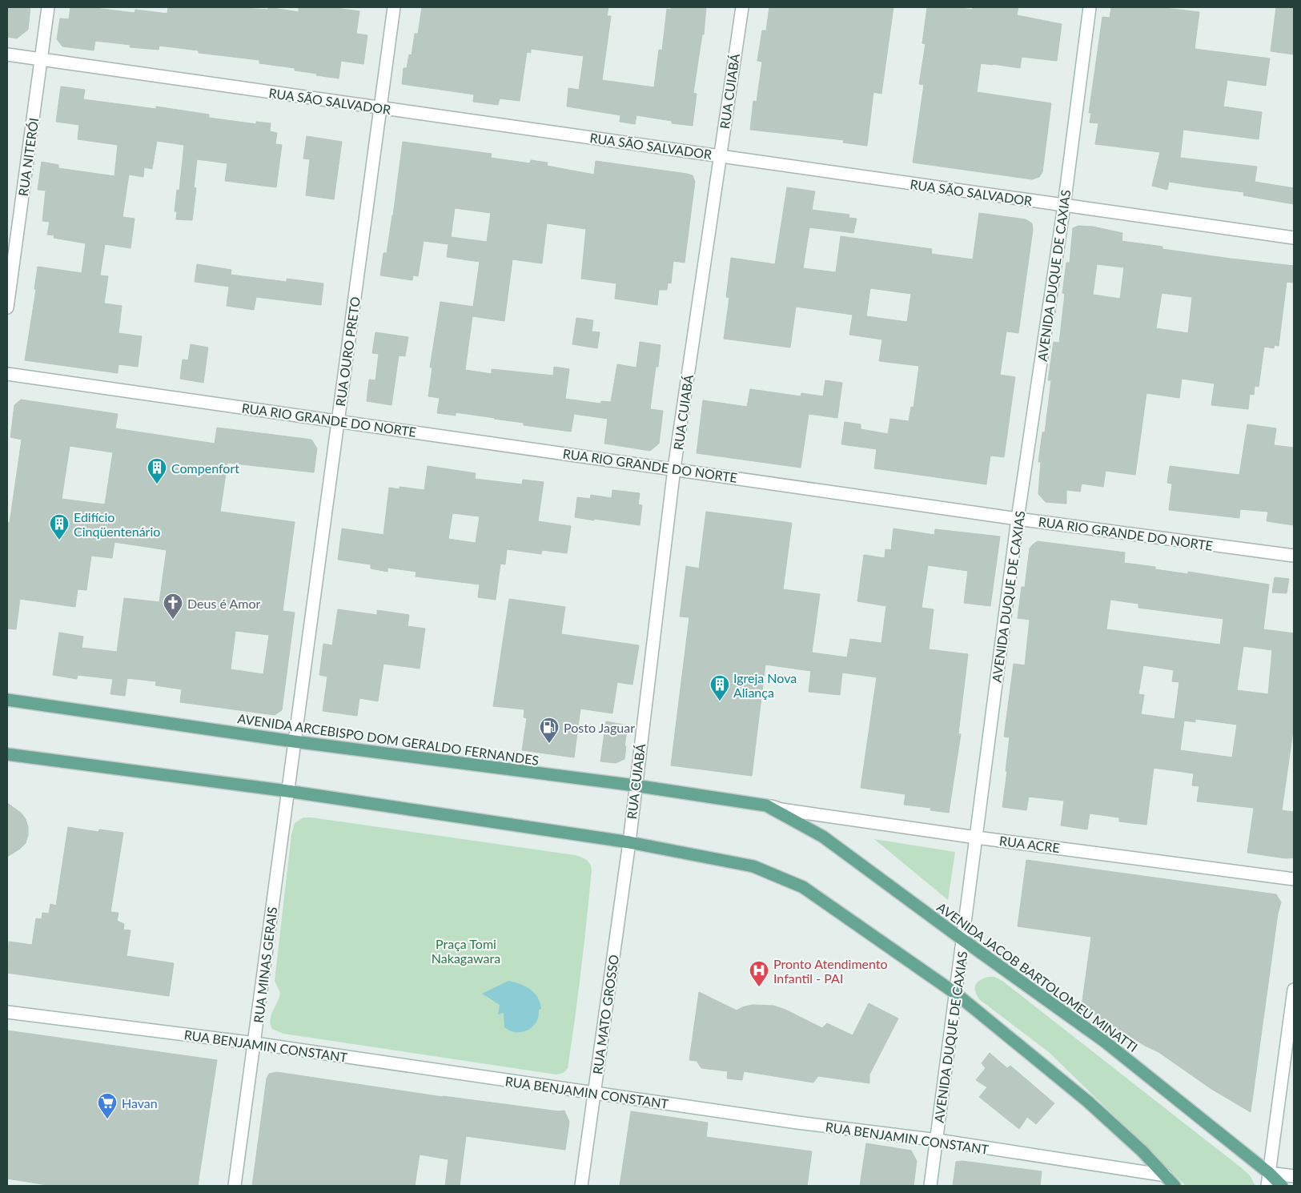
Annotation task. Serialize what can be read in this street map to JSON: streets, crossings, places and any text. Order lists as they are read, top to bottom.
{
  "streets": {
    "main road": ["AVENIDA ARCEBISPO DOM GERALDO FERNANDES", "AVENIDA JACOB BARTOLOMEU MINATTI"],
    "street": [
      "RUA CUIABÁ",
      "RUA SÃO SALVADOR",
      "RUA NITERÓI",
      "AVENIDA DUQUE DE CAXIAS",
      "RUA OURO PRETO",
      "RUA RIO GRANDE DO NORTE",
      "RUA ACRE",
      "RUA MINAS GERAIS",
      "RUA MATO GROSSO",
      "RUA BENJAMIN CONSTANT"
    ]
  },
  "crossings": [
    ["RUA CUIABÁ", "RUA SÃO SALVADOR"],
    ["RUA CUIABÁ", "RUA RIO GRANDE DO NORTE"],
    ["RUA CUIABÁ", "AVENIDA ARCEBISPO DOM GERALDO FERNANDES"],
    ["RUA CUIABÁ", "RUA MATO GROSSO"],
    ["RUA SÃO SALVADOR", "RUA NITERÓI"],
    ["RUA SÃO SALVADOR", "AVENIDA DUQUE DE CAXIAS"],
    ["RUA SÃO SALVADOR", "RUA OURO PRETO"],
    ["AVENIDA DUQUE DE CAXIAS", "RUA RIO GRANDE DO NORTE"],
    ["AVENIDA DUQUE DE CAXIAS", "RUA ACRE"],
    ["AVENIDA DUQUE DE CAXIAS", "AVENIDA JACOB BARTOLOMEU MINATTI"],
    ["AVENIDA DUQUE DE CAXIAS", "RUA BENJAMIN CONSTANT"],
    ["RUA OURO PRETO", "RUA RIO GRANDE DO NORTE"],
    ["RUA OURO PRETO", "AVENIDA ARCEBISPO DOM GERALDO FERNANDES"],
    ["RUA OURO PRETO", "RUA MINAS GERAIS"],
    ["AVENIDA ARCEBISPO DOM GERALDO FERNANDES", "RUA ACRE"],
    ["AVENIDA ARCEBISPO DOM GERALDO FERNANDES", "AVENIDA JACOB BARTOLOMEU MINATTI"],
    ["RUA ACRE", "AVENIDA JACOB BARTOLOMEU MINATTI"],
    ["RUA MINAS GERAIS", "RUA BENJAMIN CONSTANT"],
    ["RUA MATO GROSSO", "RUA BENJAMIN CONSTANT"]
  ],
  "parks": ["Praça Tomi Nakagawara"],
  "places": {
    "building": ["Compenfort", "Edifício Cinqüentenário", "Igreja Nova Aliança"],
    "church": ["Deus é Amor"],
    "fuel station": ["Posto Jaguar"],
    "hospital": ["Pronto Atendimento Infantil - PAI"],
    "supermarket": ["Havan"]
  }
}
